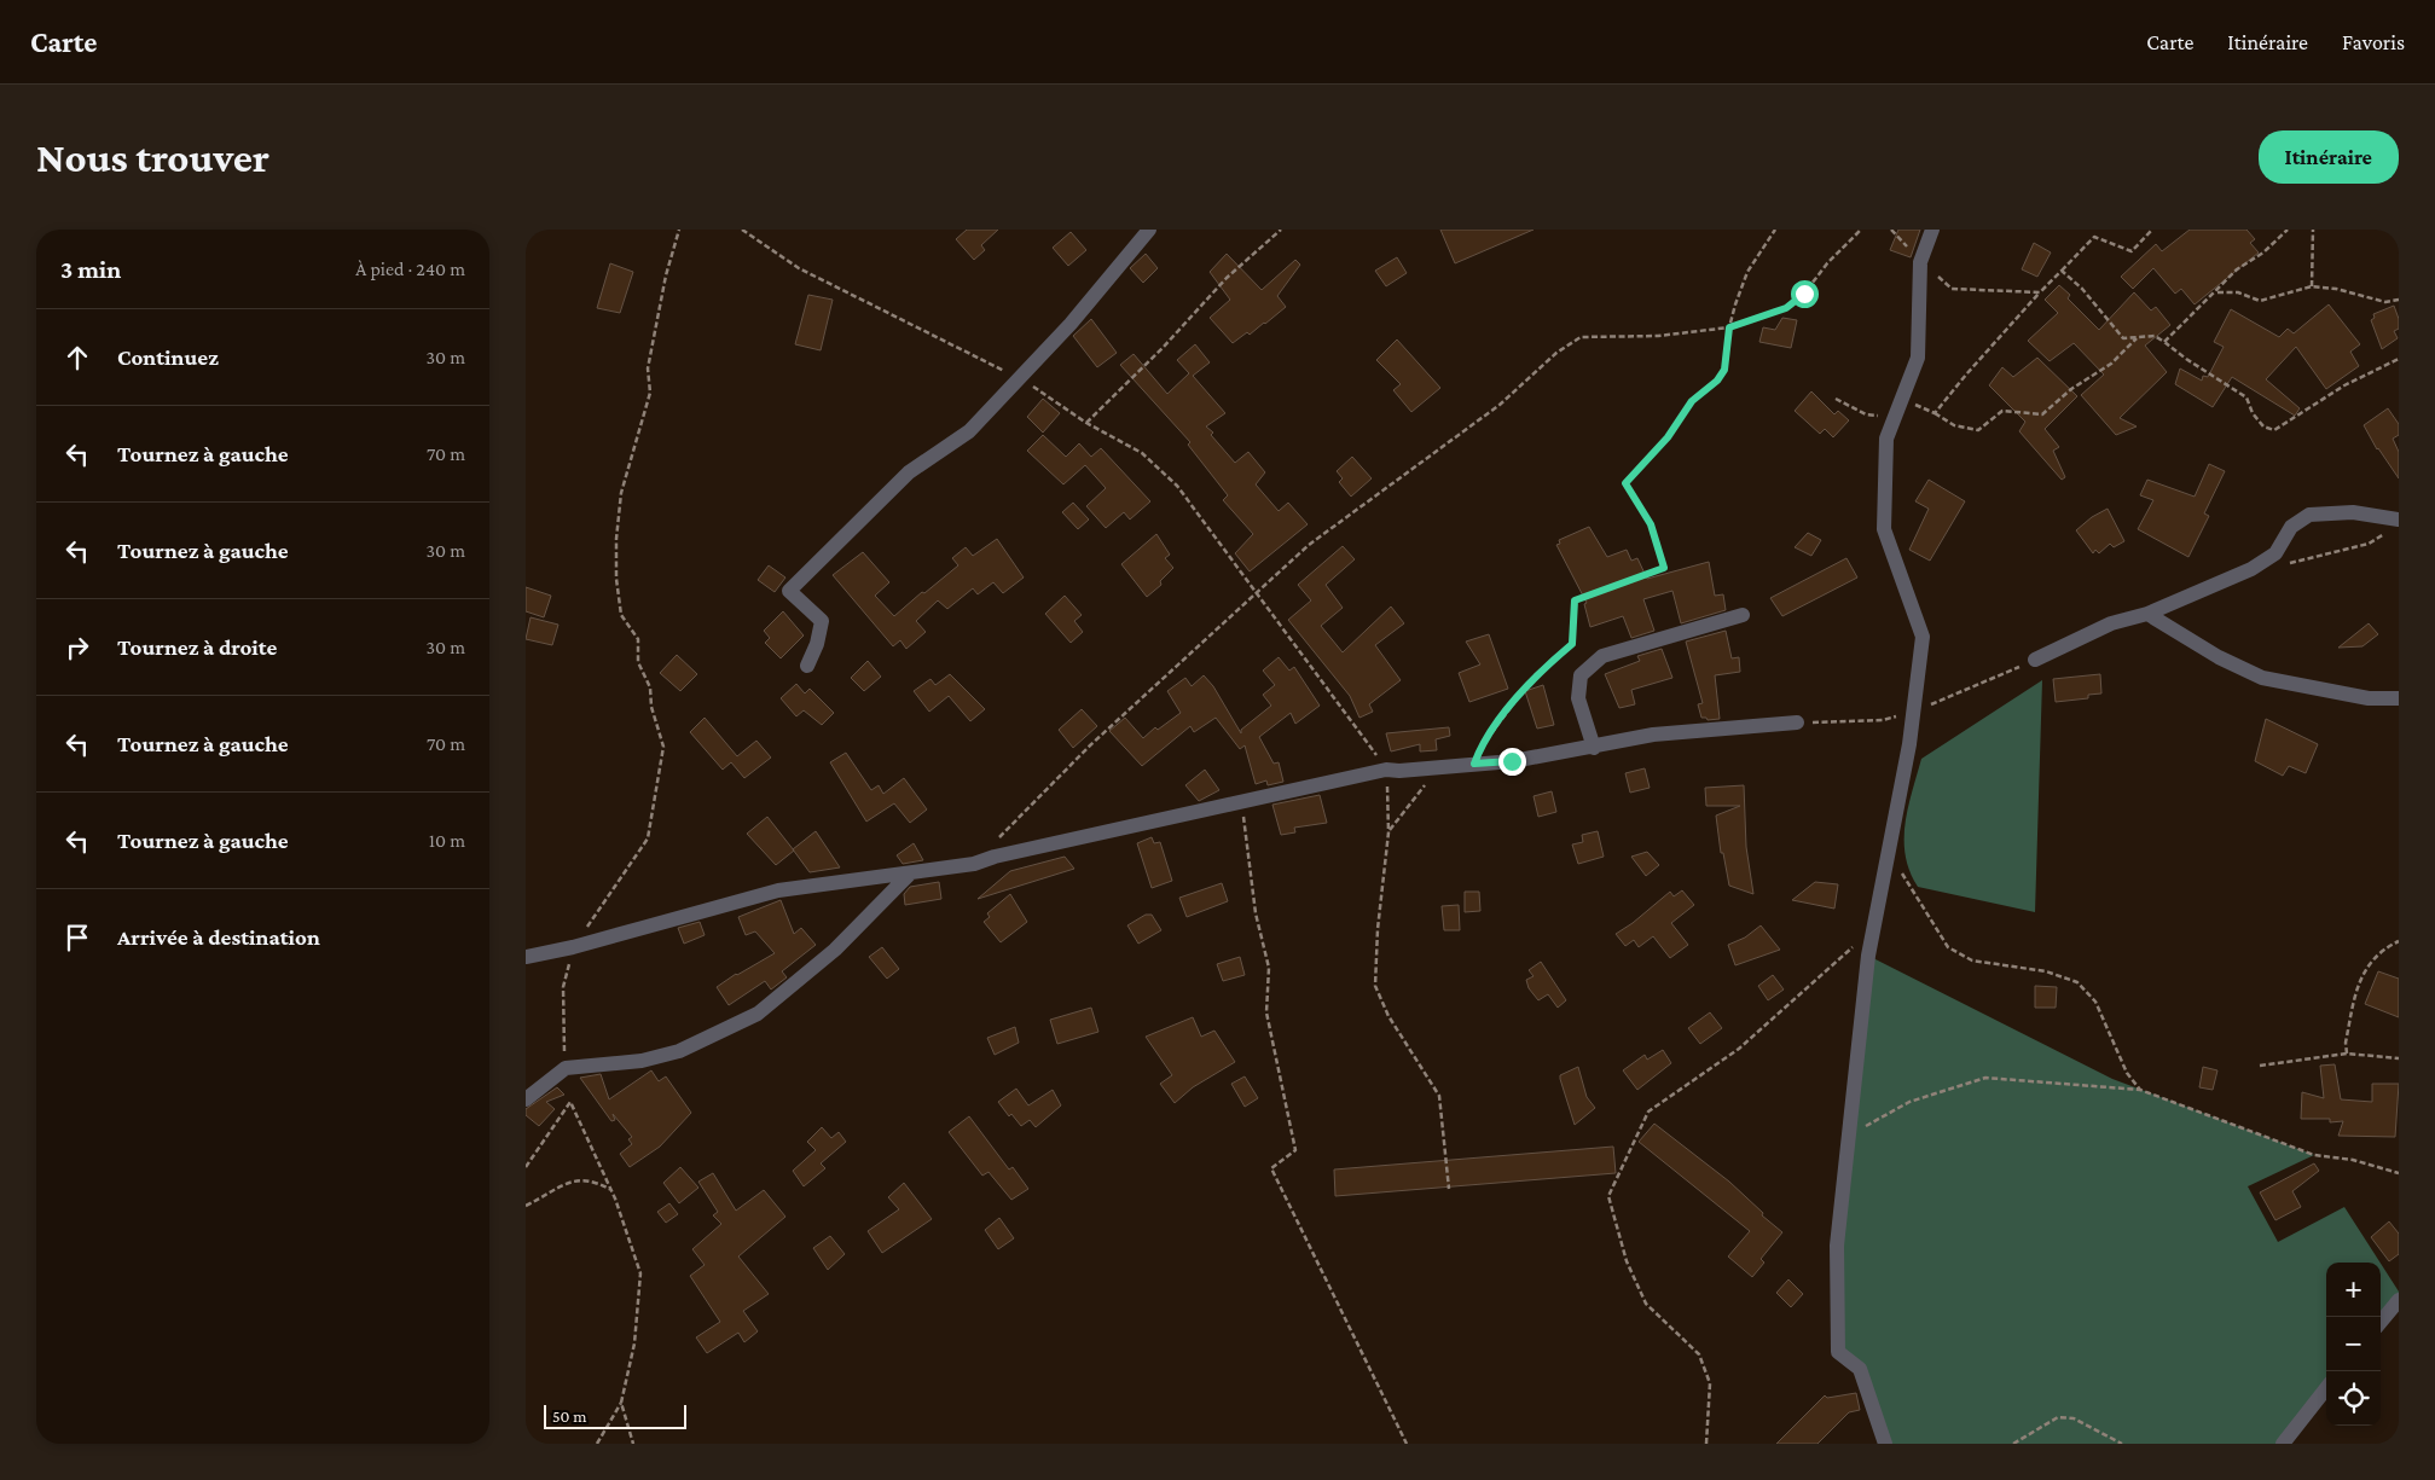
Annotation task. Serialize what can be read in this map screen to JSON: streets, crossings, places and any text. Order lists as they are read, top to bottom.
{
  "scale_bar": "50 m",
  "page": {
    "header": "Carte",
    "nav": ["Carte", "Itinéraire", "Favoris"],
    "buttons": "Itinéraire",
    "title": "Nous trouver",
    "heading": ["3 min", "À pied · 240 m"],
    "list": [
      ["Continuez", "30 m"],
      ["Tournez à gauche", "70 m"],
      ["Tournez à gauche", "30 m"],
      ["Tournez à droite", "30 m"],
      ["Tournez à gauche", "70 m"],
      ["Tournez à gauche", "10 m"],
      "Arrivée à destination"
    ],
    "map_buttons": ["+", "−"],
    "scale": "50 m"
  }
}
